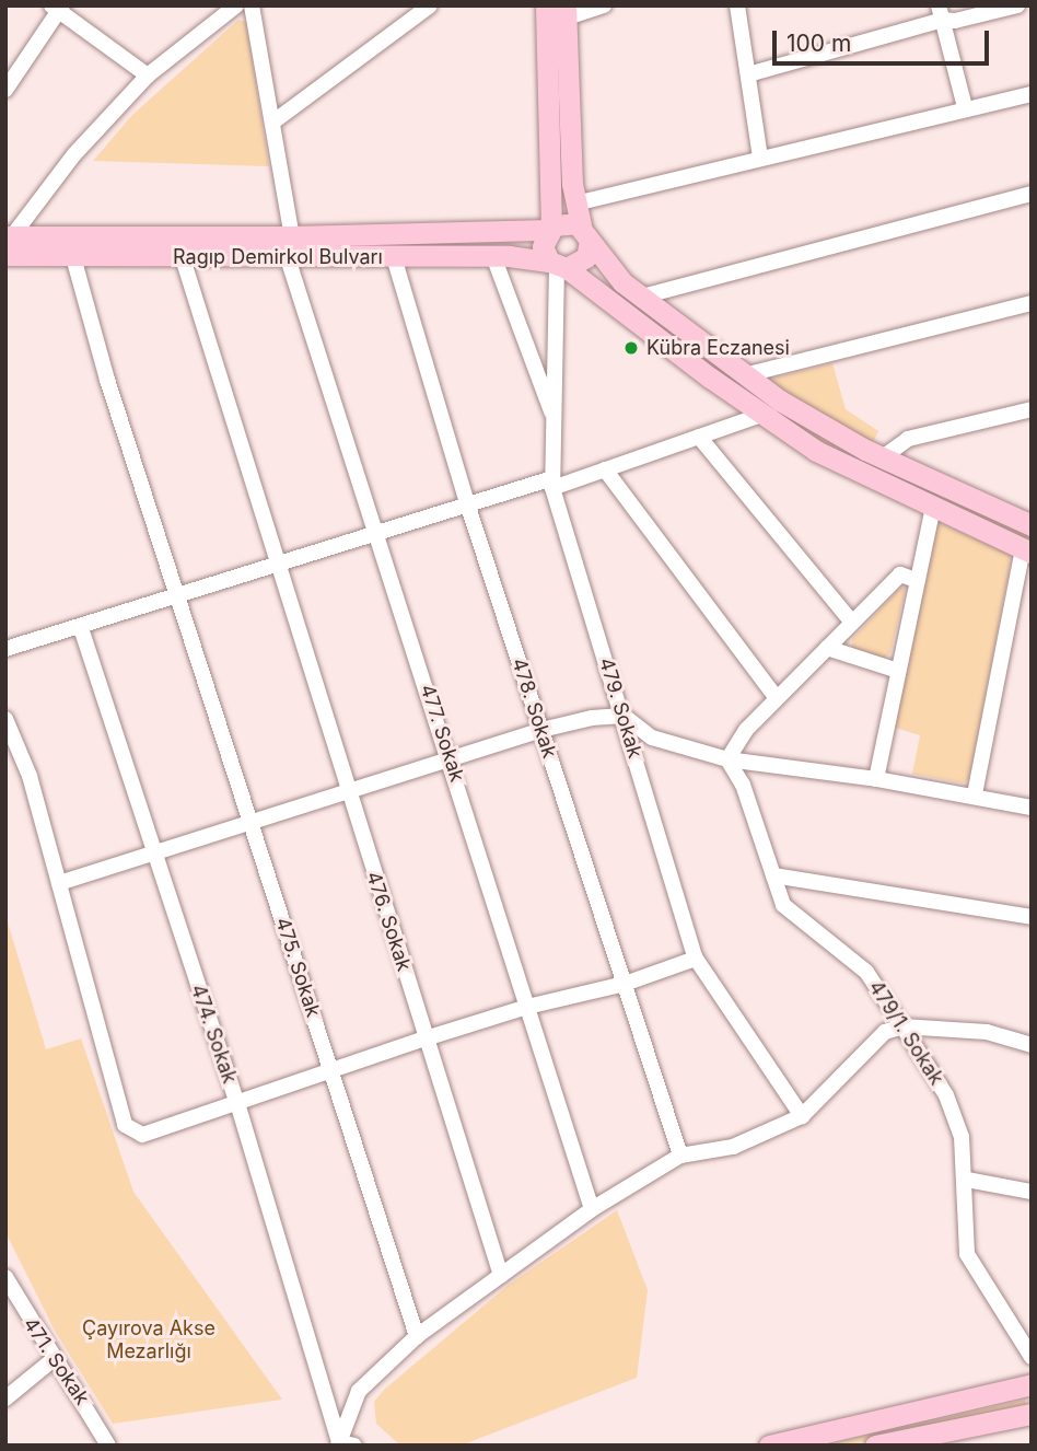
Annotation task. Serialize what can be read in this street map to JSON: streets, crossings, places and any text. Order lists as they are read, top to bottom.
{
  "streets": {
    "main road": ["Ragıp Demirkol Bulvarı"],
    "street": [
      "478. Sokak",
      "479. Sokak",
      "477. Sokak",
      "476. Sokak",
      "475. Sokak",
      "479/1. Sokak",
      "474. Sokak",
      "471. Sokak"
    ]
  },
  "crossings": [
    ["Ragıp Demirkol Bulvarı", "478. Sokak"],
    ["Ragıp Demirkol Bulvarı", "479. Sokak"],
    ["Ragıp Demirkol Bulvarı", "477. Sokak"],
    ["Ragıp Demirkol Bulvarı", "476. Sokak"],
    ["Ragıp Demirkol Bulvarı", "475. Sokak"]
  ],
  "parks": ["Çayırova Akse Mezarlığı"],
  "places": ["Kübra Eczanesi"],
  "scale_bar": "100 m"
}
